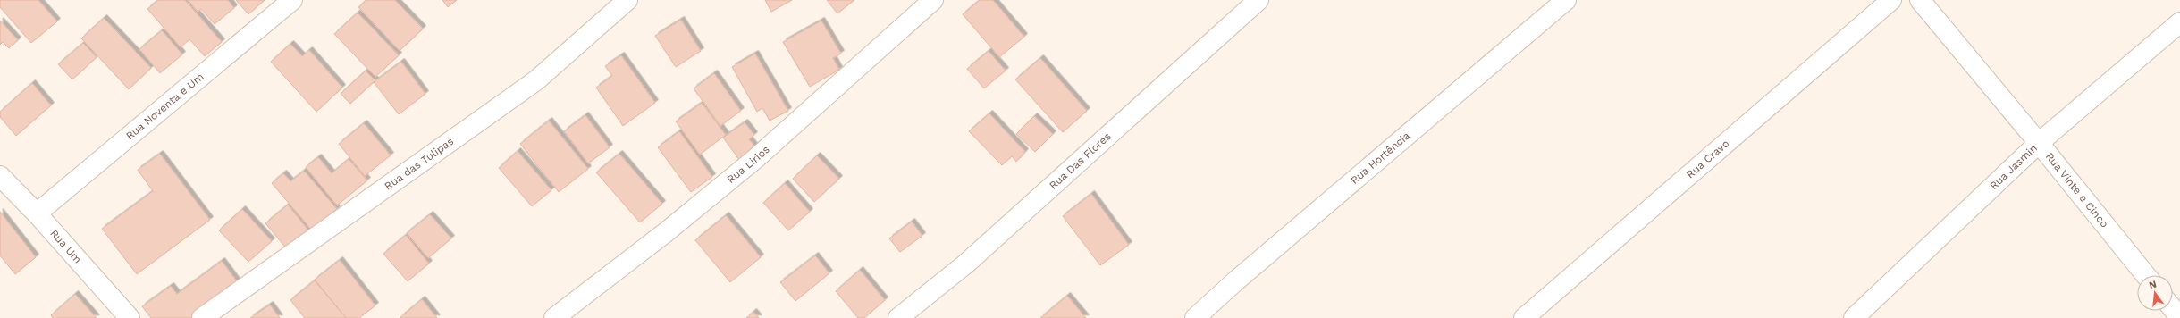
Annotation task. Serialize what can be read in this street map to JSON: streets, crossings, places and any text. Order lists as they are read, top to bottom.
{
  "streets": {
    "street": [
      "Rua Noventa e Um",
      "Rua Hortência",
      "Rua Cravo",
      "Rua Das Flores",
      "Rua Lirios",
      "Rua das Tulipas",
      "Rua Jasmin",
      "Rua Vinte e Cinco",
      "Rua Um"
    ]
  },
  "crossings": [
    ["Rua Noventa e Um", "Rua Um"],
    ["Rua Jasmin", "Rua Vinte e Cinco"]
  ],
  "north": "top"
}
